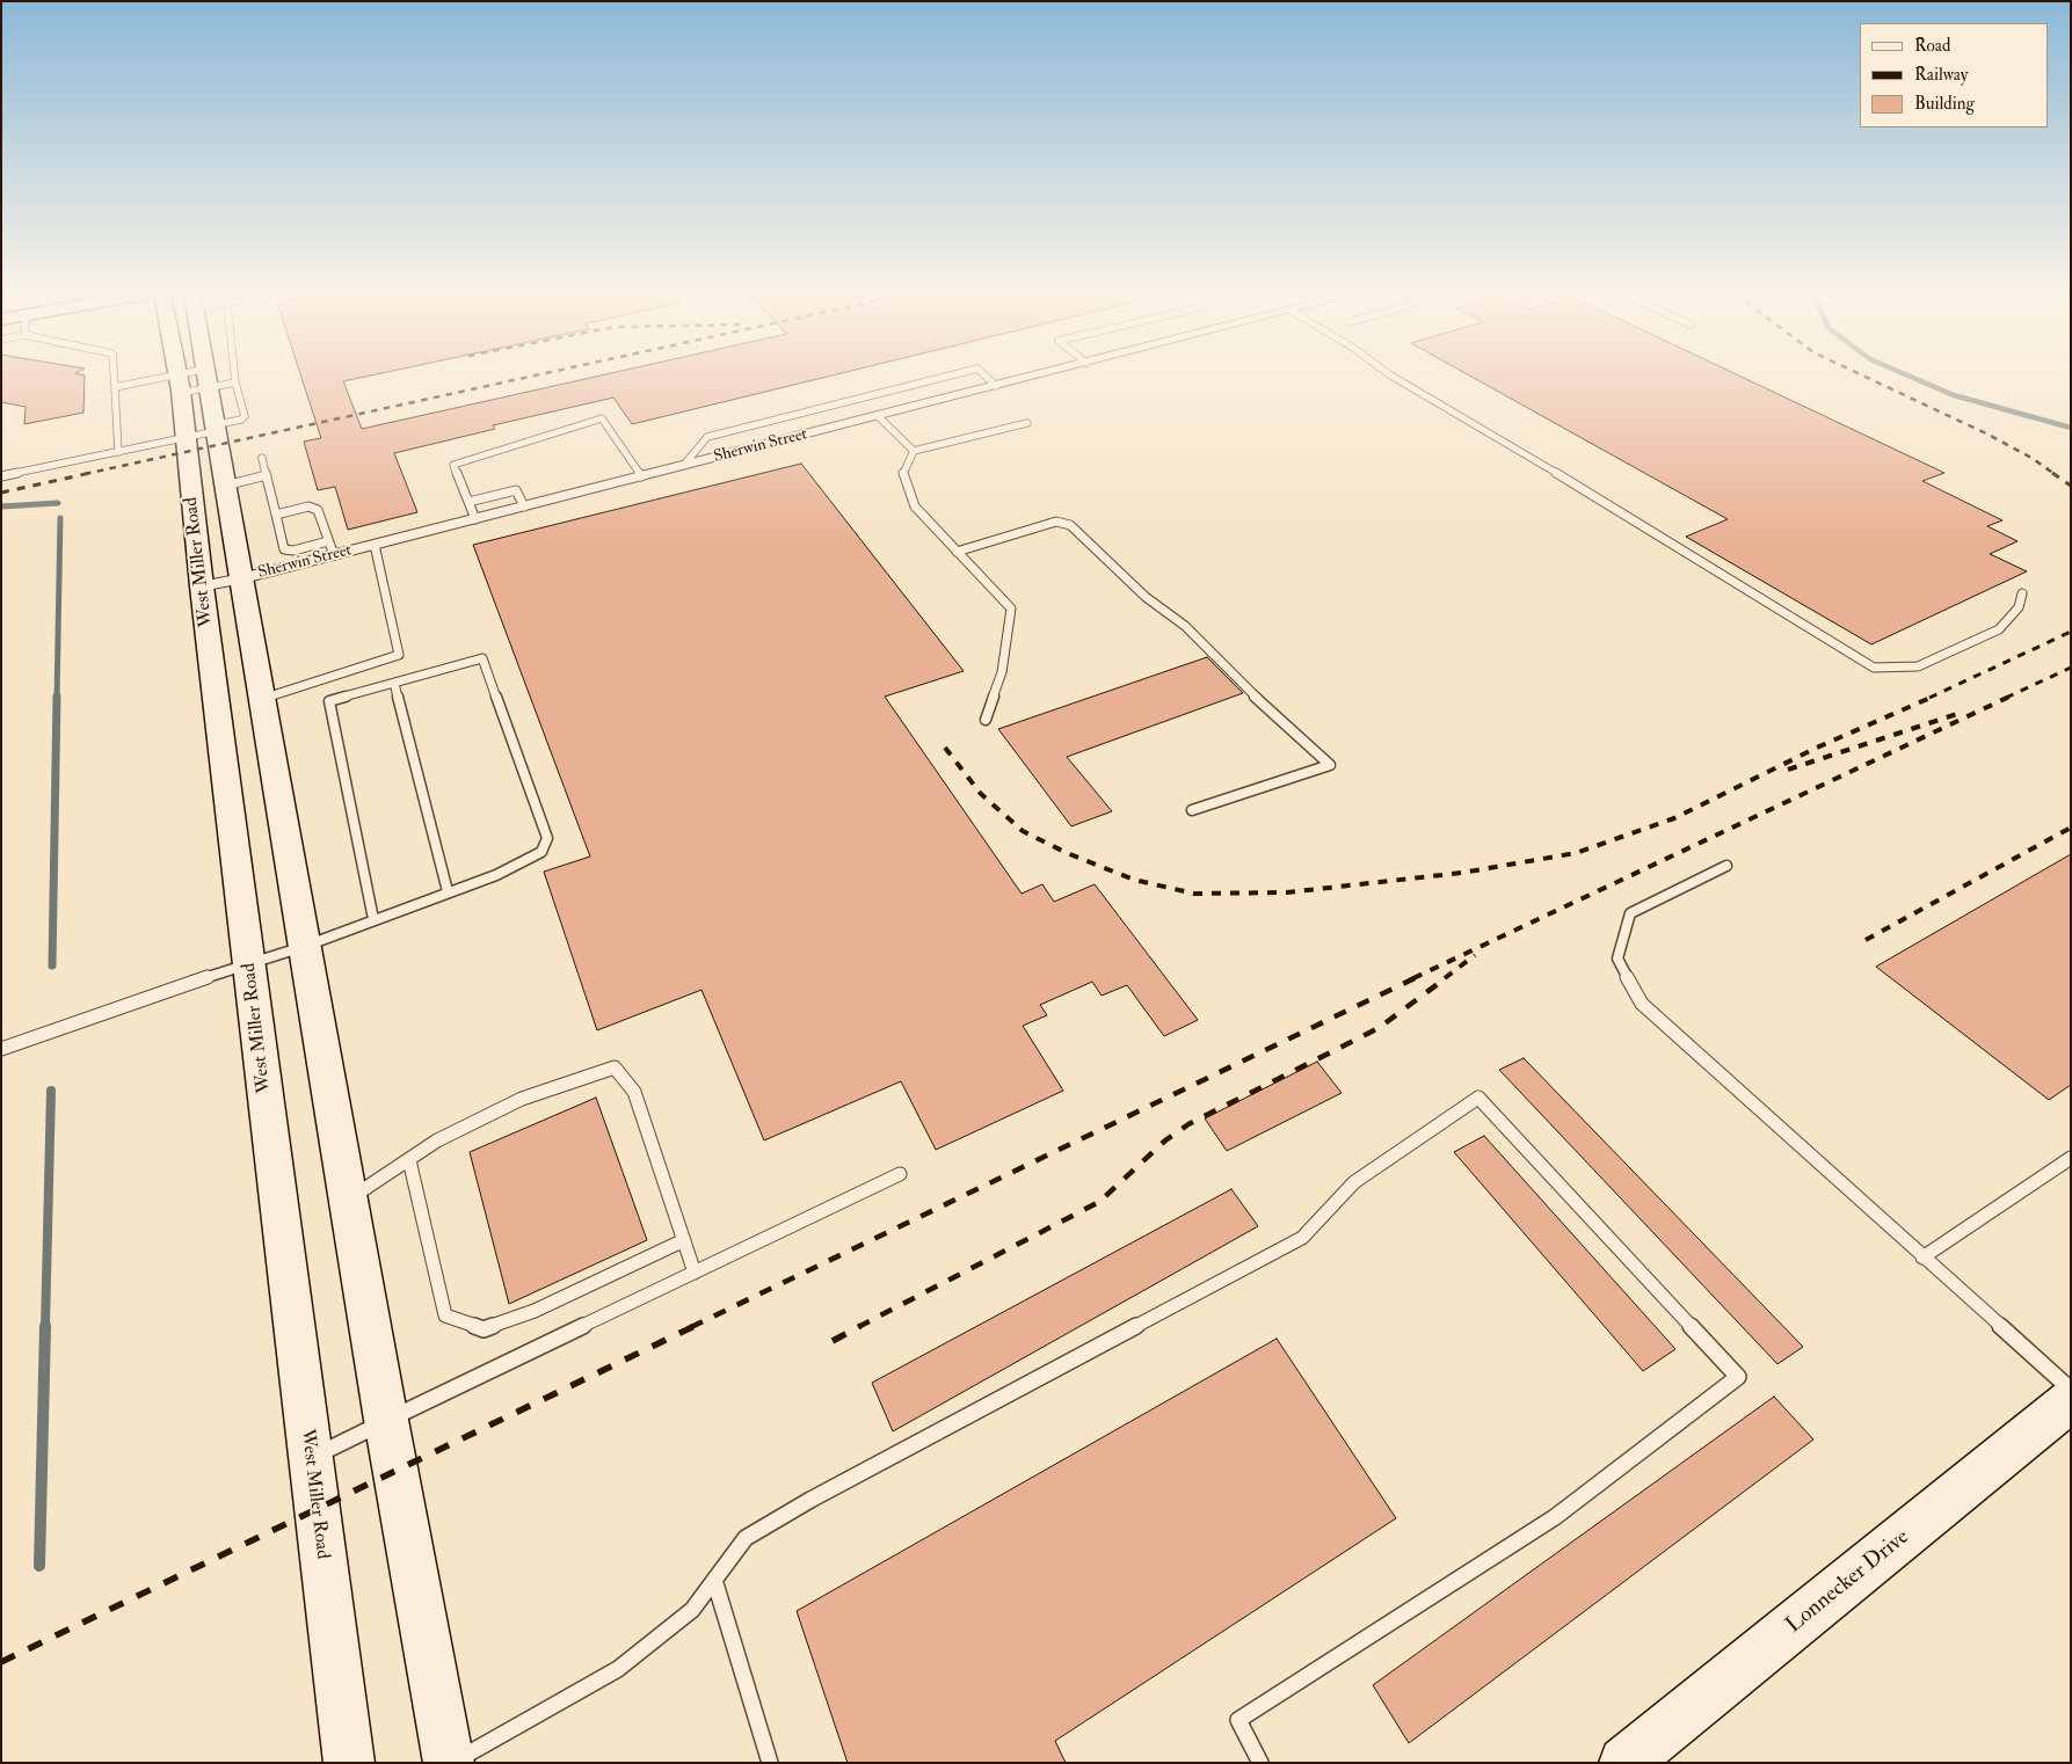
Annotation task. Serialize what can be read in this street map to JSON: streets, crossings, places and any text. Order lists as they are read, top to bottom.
{
  "streets": {
    "main road": ["West Miller Road", "Lonnecker Drive"],
    "street": ["Sherwin Street"]
  },
  "crossings": [
    ["Sherwin Street", "West Miller Road"]
  ],
  "legend": ["Road", "Railway", "Building"]
}
